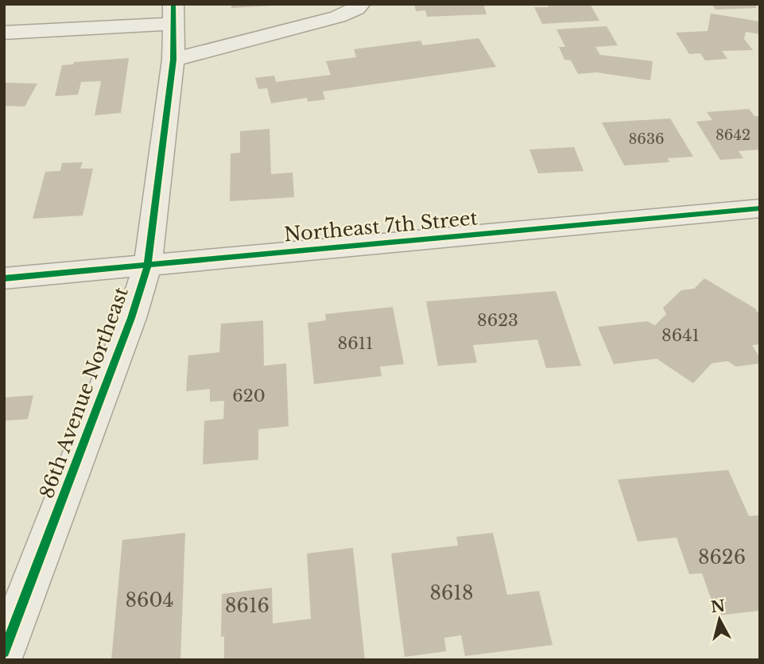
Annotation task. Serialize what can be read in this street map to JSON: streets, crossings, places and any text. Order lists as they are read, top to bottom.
{
  "streets": {
    "street": ["Northeast 7th Street", "86th Avenue Northeast"]
  },
  "crossings": [
    ["Northeast 7th Street", "86th Avenue Northeast"]
  ],
  "house_numbers": [
    "8642",
    "8636",
    "8623",
    "8641",
    "8611",
    "620",
    "8626",
    "8618",
    "8604",
    "8616"
  ],
  "north": "top"
}
